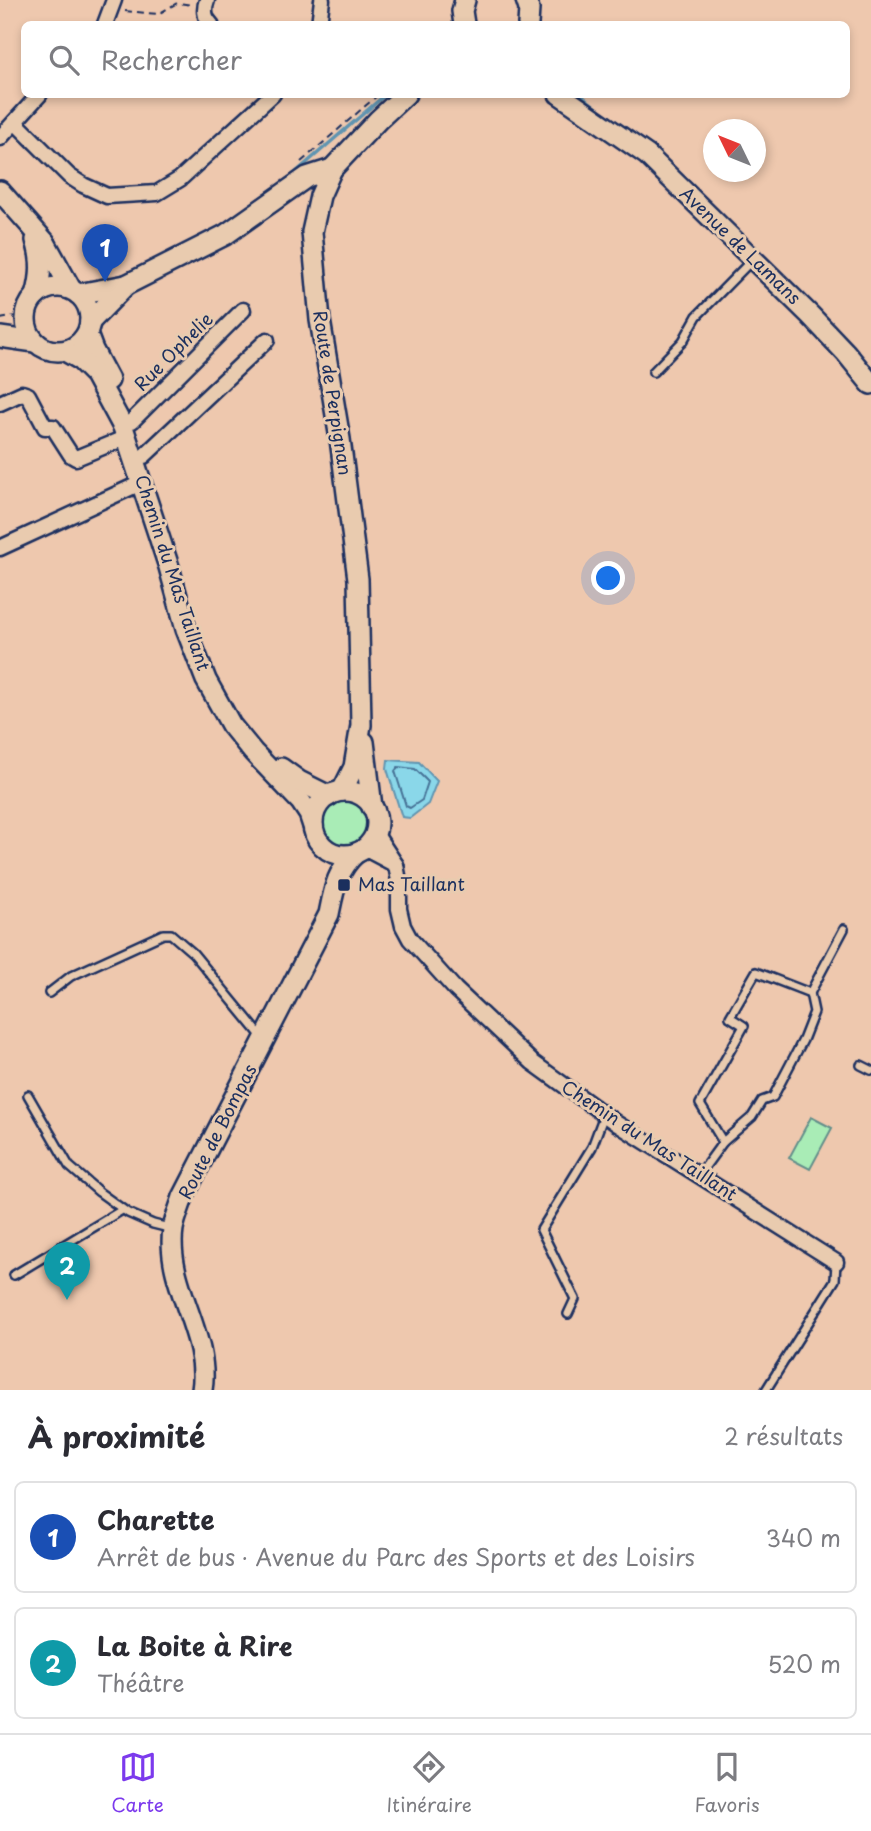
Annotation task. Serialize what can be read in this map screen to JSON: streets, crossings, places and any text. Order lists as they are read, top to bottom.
{
  "streets": {
    "main road": [
      "Avenue de Lamans",
      "Route de Perpignan",
      "Chemin du Mas Taillant",
      "Route de Bompas"
    ],
    "street": ["Rue Ophelie"]
  },
  "crossings": [
    ["Rue Ophelie", "Chemin du Mas Taillant"],
    ["Route de Perpignan", "Chemin du Mas Taillant"]
  ],
  "places": {
    "transit": ["Mas Taillant"]
  },
  "north": "top left",
  "page": {
    "search": "Rechercher",
    "pins": ["1", "2"],
    "heading": ["À proximité", "2 résultats"],
    "list": [
      {
        "mark": "1",
        "name": "Charette",
        "note": "Arrêt de bus · Avenue du Parc des Sports et des Loisirs",
        "value": "340 m"
      },
      {
        "mark": "2",
        "name": "La Boite à Rire",
        "note": "Théâtre",
        "value": "520 m"
      }
    ],
    "nav": ["Carte", "Itinéraire", "Favoris"]
  }
}
